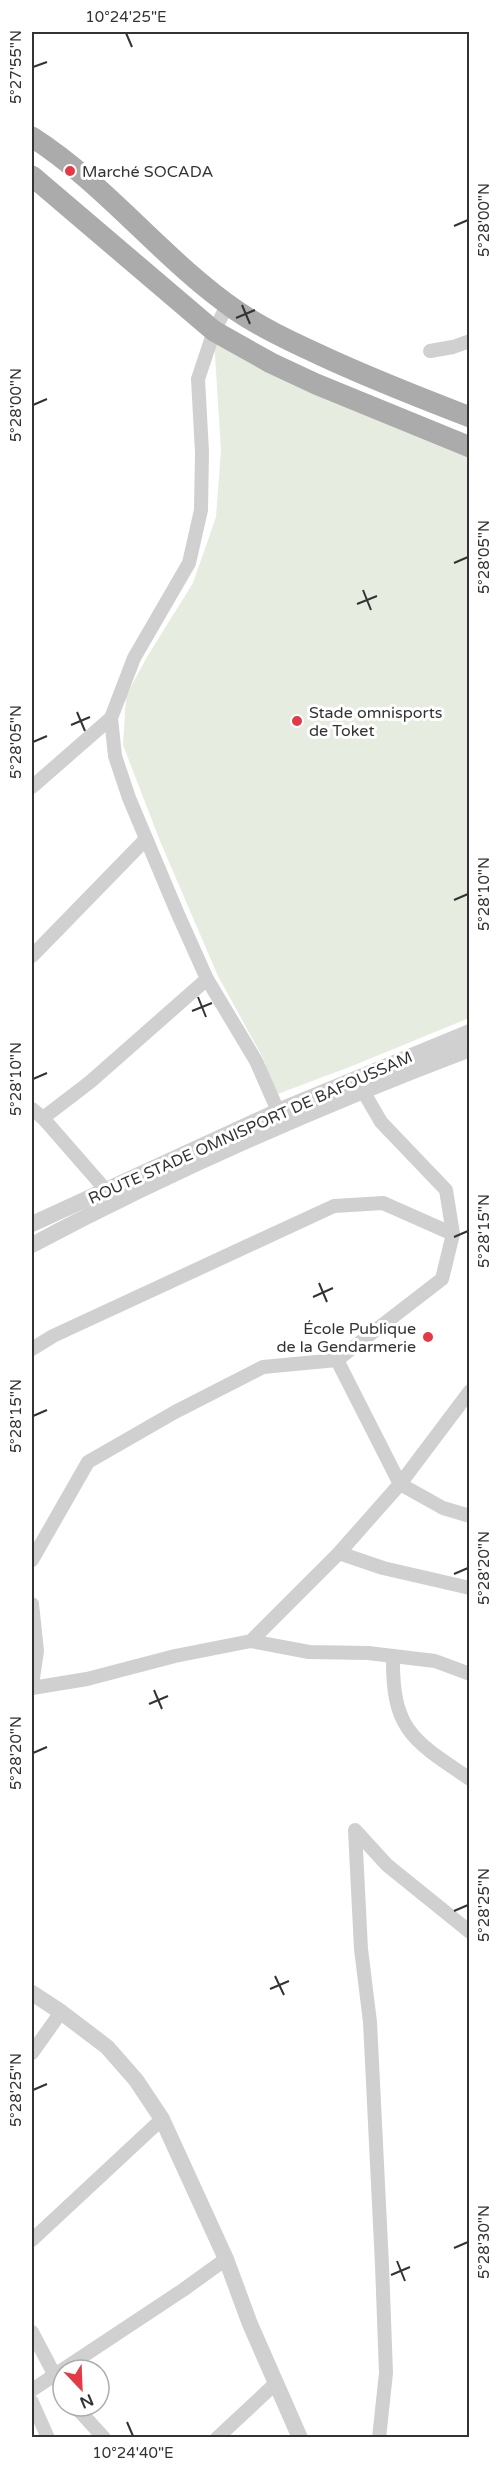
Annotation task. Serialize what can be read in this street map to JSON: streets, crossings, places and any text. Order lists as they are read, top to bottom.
{
  "streets": {
    "street": ["ROUTE STADE OMNISPORT DE BAFOUSSAM"]
  },
  "places": ["Marché SOCADA", "Stade omnisports de Toket", "École Publique de la Gendarmerie"],
  "north": "bottom right",
  "coordinates": [
    "10°24'25\"E",
    "5°27'55\"N",
    "5°28'00\"N",
    "5°28'05\"N",
    "5°28'10\"N",
    "5°28'15\"N",
    "5°28'20\"N",
    "5°28'25\"N",
    "5°28'30\"N",
    "10°24'40\"E"
  ]
}
